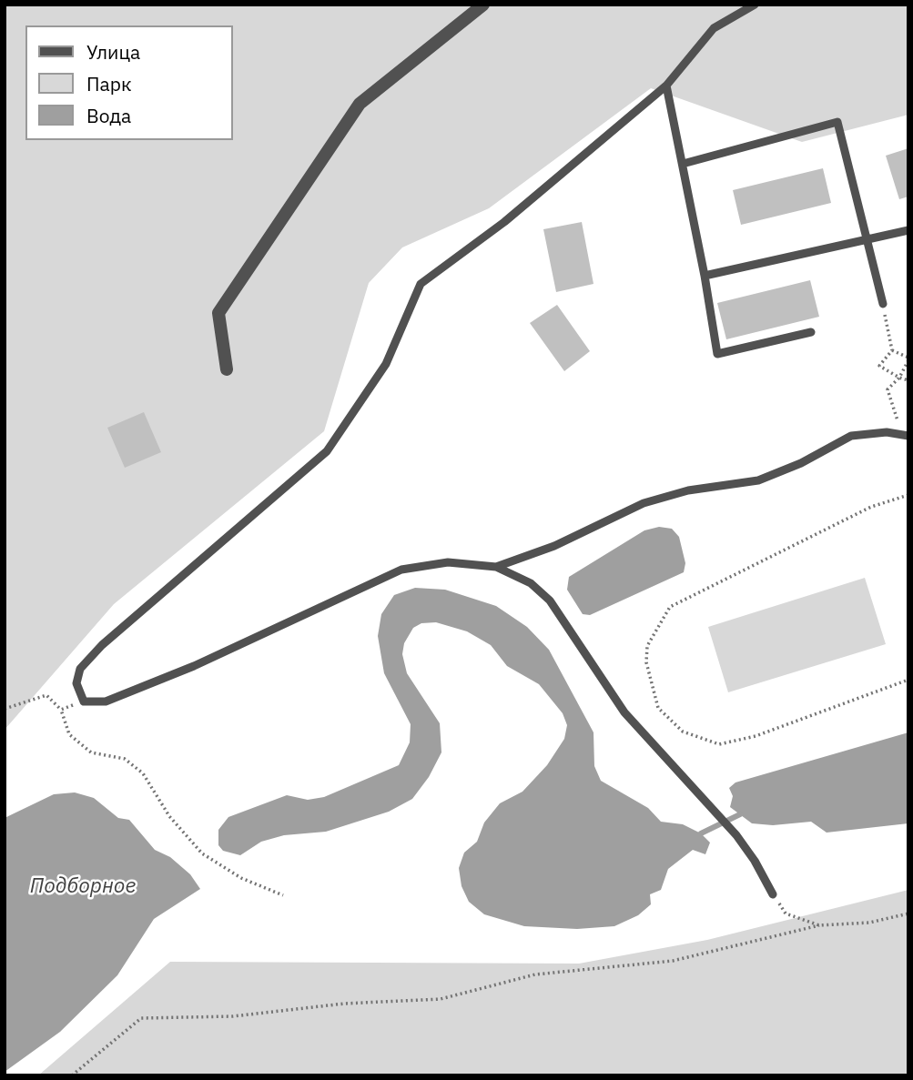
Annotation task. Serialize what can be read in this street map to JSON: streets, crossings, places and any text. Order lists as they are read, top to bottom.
{
  "water": ["Подборное"],
  "legend": ["Улица", "Парк", "Вода"]
}
